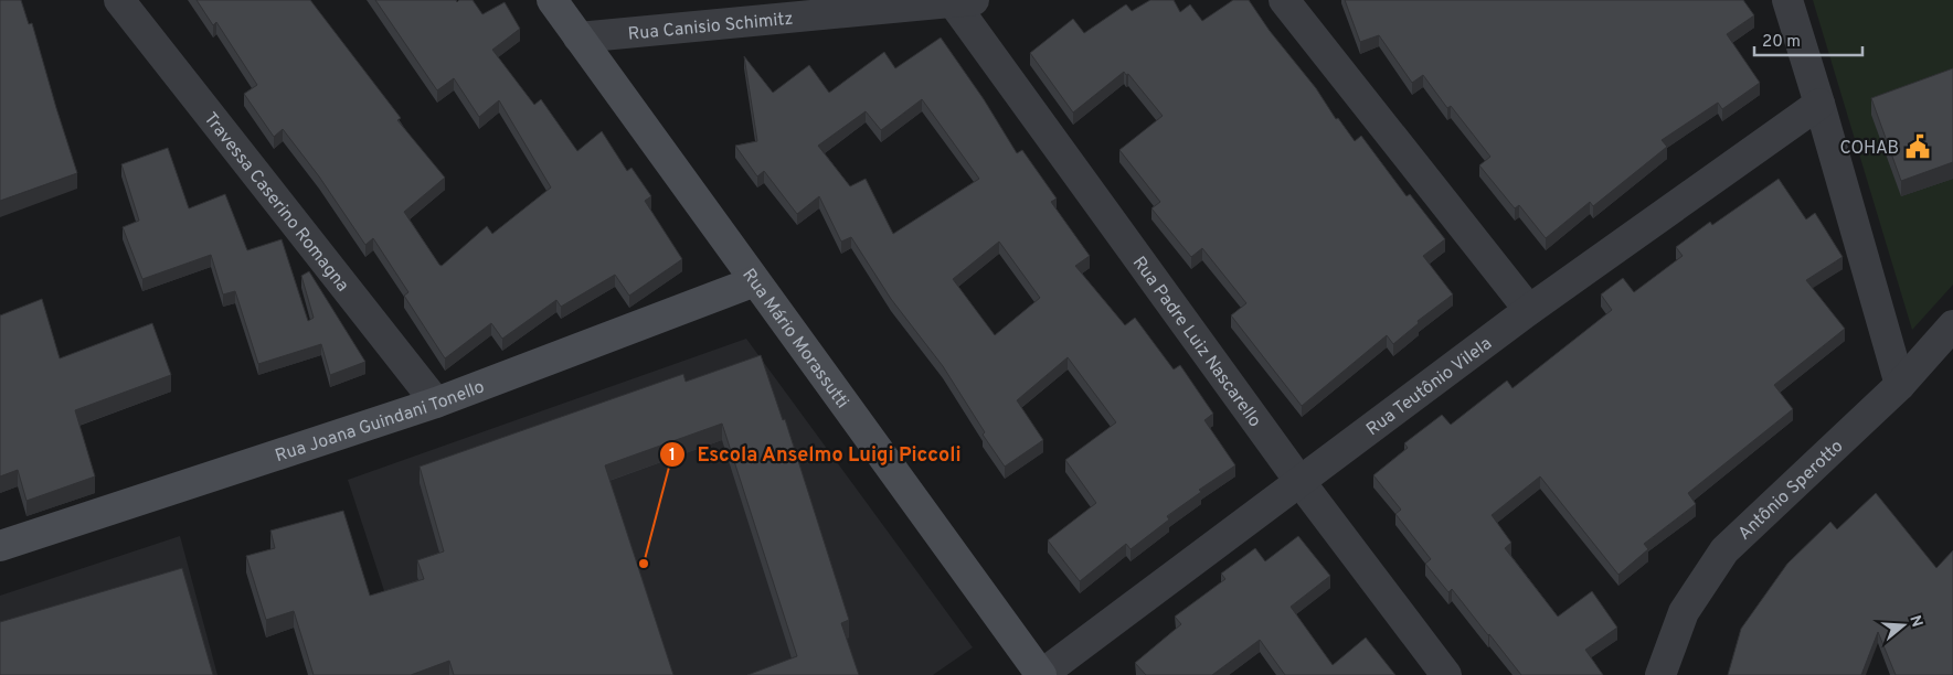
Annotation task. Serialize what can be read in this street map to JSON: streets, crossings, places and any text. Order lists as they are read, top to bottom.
{
  "streets": {
    "main road": ["Rua Mário Morassutti", "Rua Joana Guindani Tonello"],
    "street": [
      "Rua Canisio Schimitz",
      "Travessa Caserino Romagna",
      "Rua Padre Luiz Nascarello",
      "Rua Teutônio Vilela",
      "Antônio Sperotto"
    ]
  },
  "crossings": [
    ["Rua Canisio Schimitz", "Rua Mário Morassutti"],
    ["Rua Canisio Schimitz", "Rua Padre Luiz Nascarello"],
    ["Travessa Caserino Romagna", "Rua Joana Guindani Tonello"],
    ["Rua Mário Morassutti", "Rua Teutônio Vilela"],
    ["Rua Mário Morassutti", "Rua Joana Guindani Tonello"],
    ["Rua Padre Luiz Nascarello", "Rua Teutônio Vilela"]
  ],
  "places": {
    "public building": ["COHAB"],
    "other": ["Escola Anselmo Luigi Piccoli"]
  },
  "scale_bar": "20 m",
  "north": "right"
}
